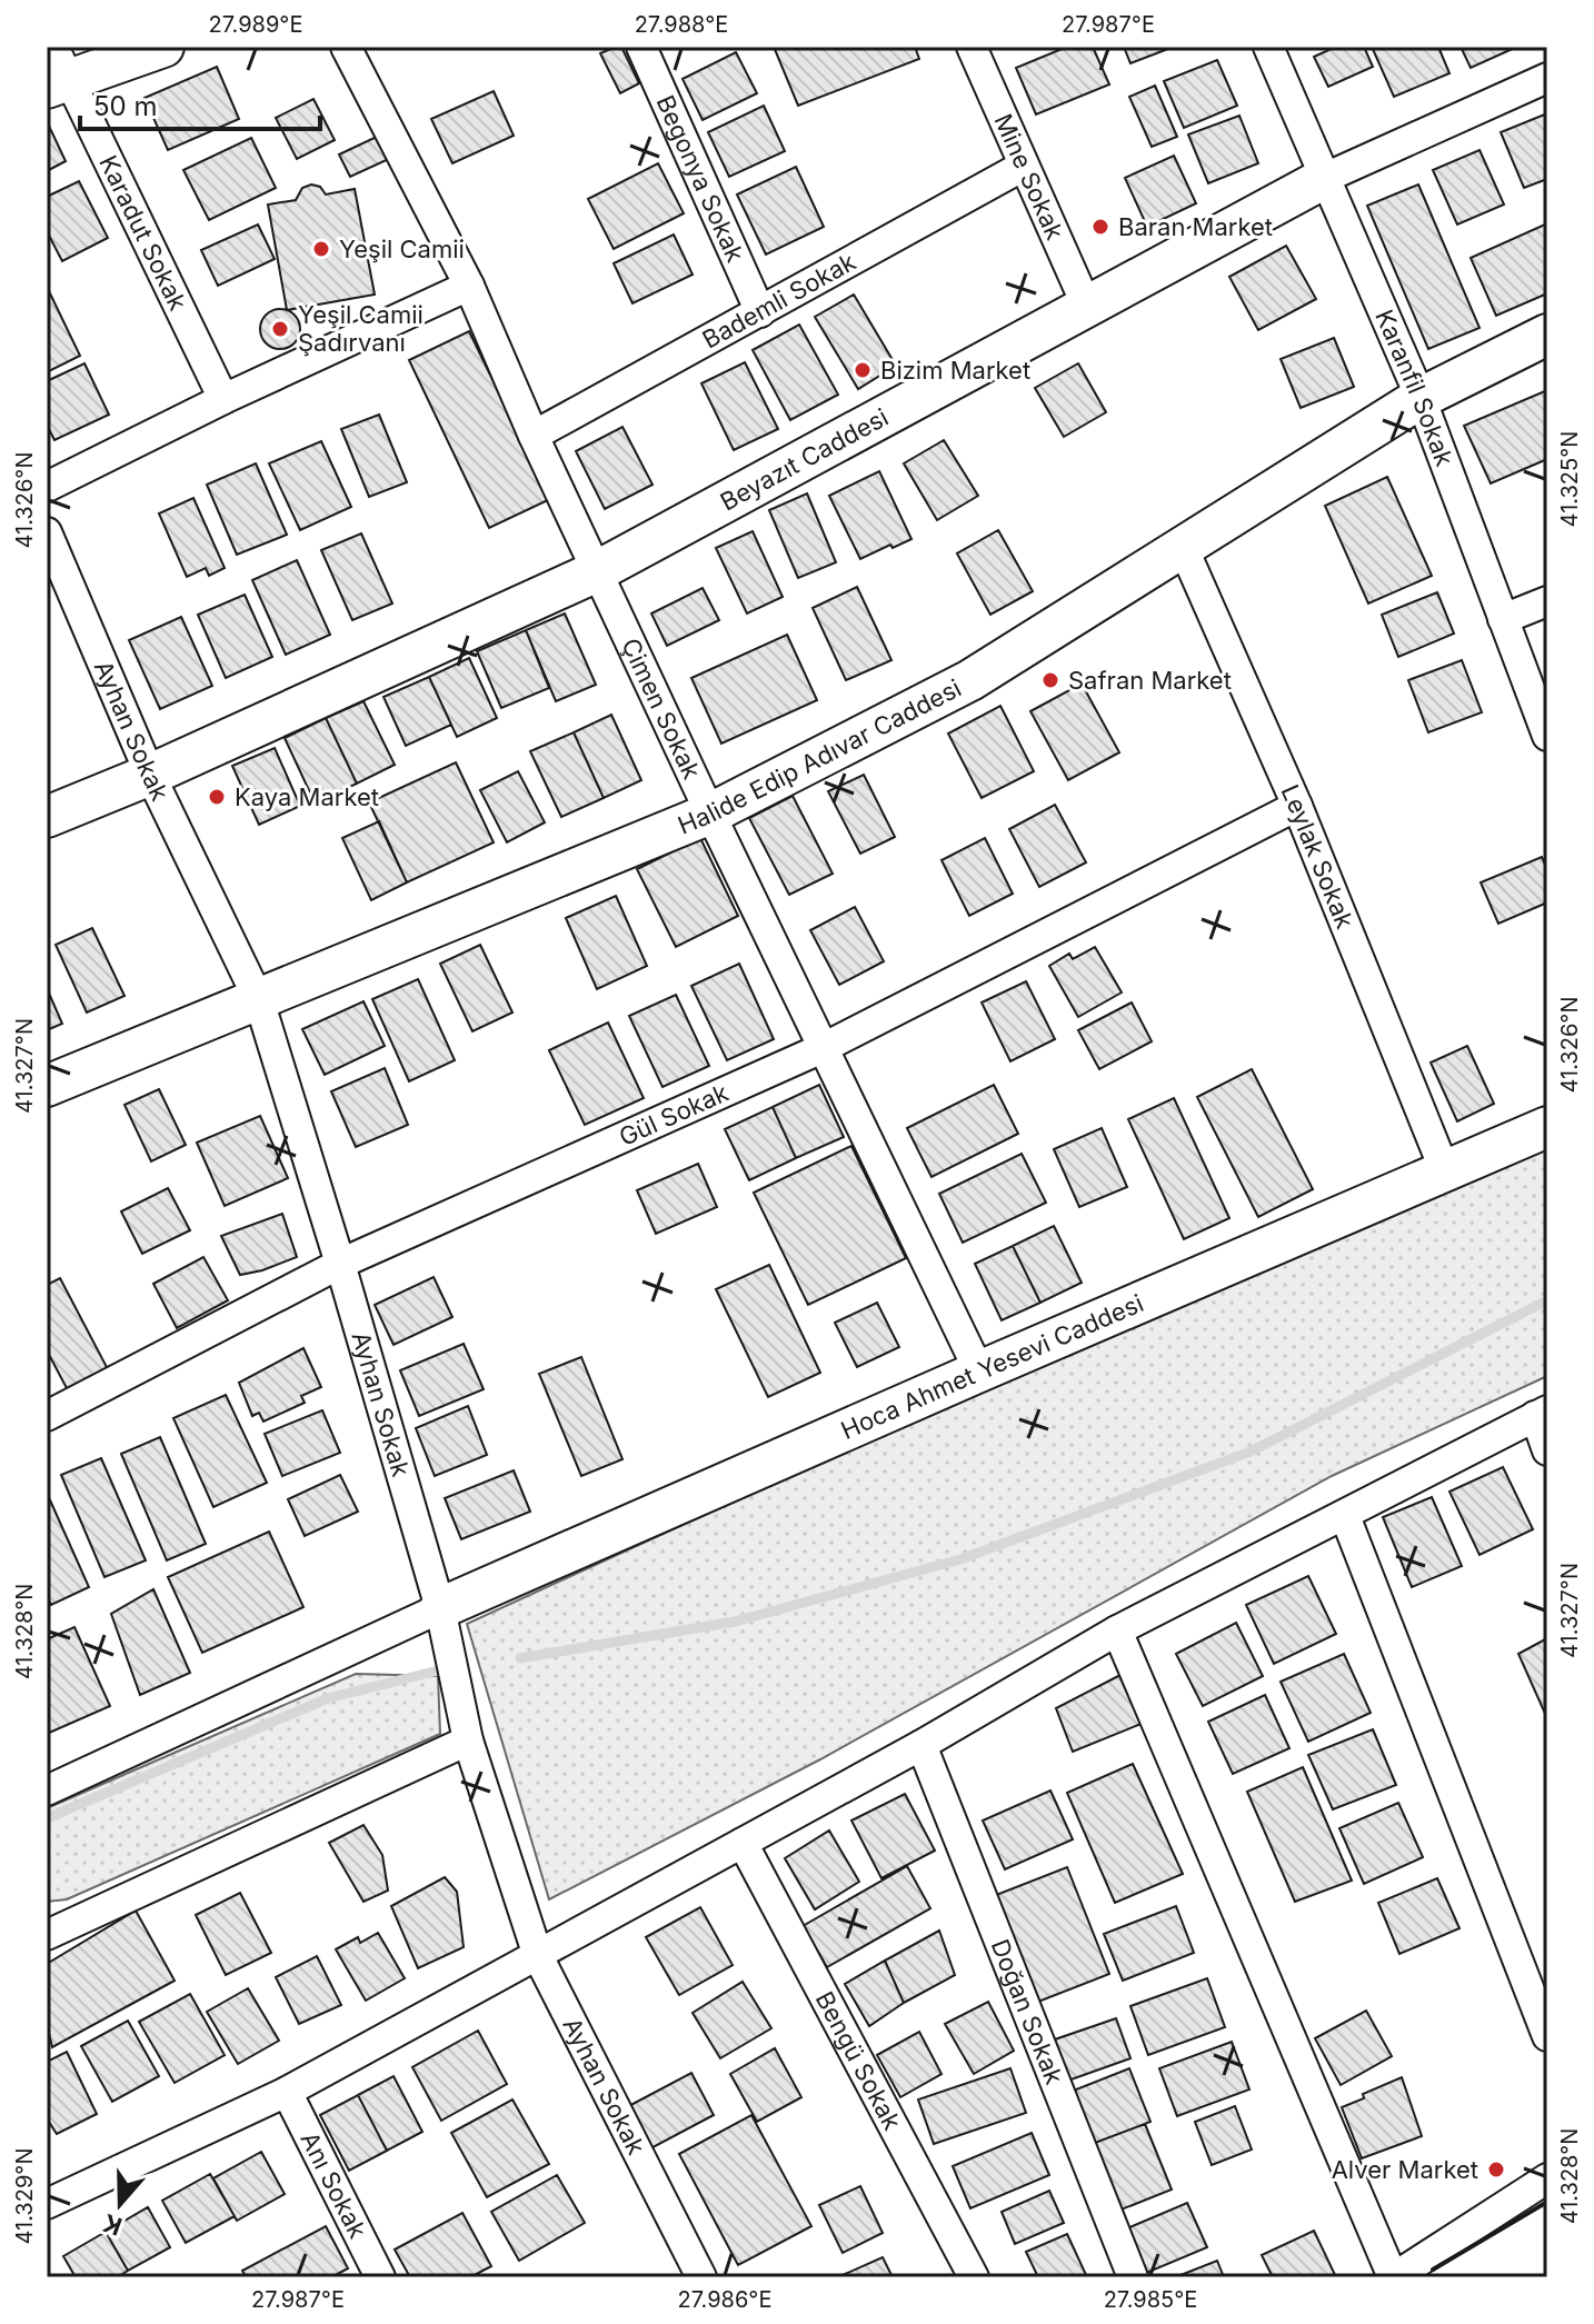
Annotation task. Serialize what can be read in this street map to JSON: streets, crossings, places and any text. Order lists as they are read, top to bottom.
{
  "streets": {
    "street": [
      "Mine Sokak",
      "Begonya Sokak",
      "Karadut Sokak",
      "Bademli Sokak",
      "Karanfil Sokak",
      "Beyazıt Caddesi",
      "Çimen Sokak",
      "Ayhan Sokak",
      "Halide Edip Adıvar Caddesi",
      "Leylak Sokak",
      "Gül Sokak",
      "Hoca Ahmet Yesevi Caddesi",
      "Doğan Sokak",
      "Bengü Sokak",
      "Anı Sokak"
    ]
  },
  "crossings": [
    ["Mine Sokak", "Bademli Sokak"],
    ["Mine Sokak", "Beyazıt Caddesi"],
    ["Begonya Sokak", "Bademli Sokak"],
    ["Bademli Sokak", "Çimen Sokak"],
    ["Karanfil Sokak", "Beyazıt Caddesi"],
    ["Karanfil Sokak", "Halide Edip Adıvar Caddesi"],
    ["Beyazıt Caddesi", "Çimen Sokak"],
    ["Beyazıt Caddesi", "Ayhan Sokak"],
    ["Çimen Sokak", "Halide Edip Adıvar Caddesi"],
    ["Çimen Sokak", "Gül Sokak"],
    ["Çimen Sokak", "Hoca Ahmet Yesevi Caddesi"],
    ["Ayhan Sokak", "Halide Edip Adıvar Caddesi"],
    ["Ayhan Sokak", "Gül Sokak"],
    ["Ayhan Sokak", "Hoca Ahmet Yesevi Caddesi"],
    ["Halide Edip Adıvar Caddesi", "Leylak Sokak"],
    ["Leylak Sokak", "Gül Sokak"],
    ["Leylak Sokak", "Hoca Ahmet Yesevi Caddesi"]
  ],
  "places": [
    "Baran Market",
    "Yeşil Camii",
    "Yeşil Camii Şadırvanı",
    "Bizim Market",
    "Safran Market",
    "Kaya Market",
    "Alver Market"
  ],
  "scale_bar": "50 m",
  "north": "bottom",
  "coordinates": [
    "27.989°E",
    "27.988°E",
    "27.987°E",
    "41.325°N",
    "41.326°N",
    "41.327°N",
    "41.328°N",
    "41.329°N",
    "27.986°E",
    "27.985°E"
  ]
}
